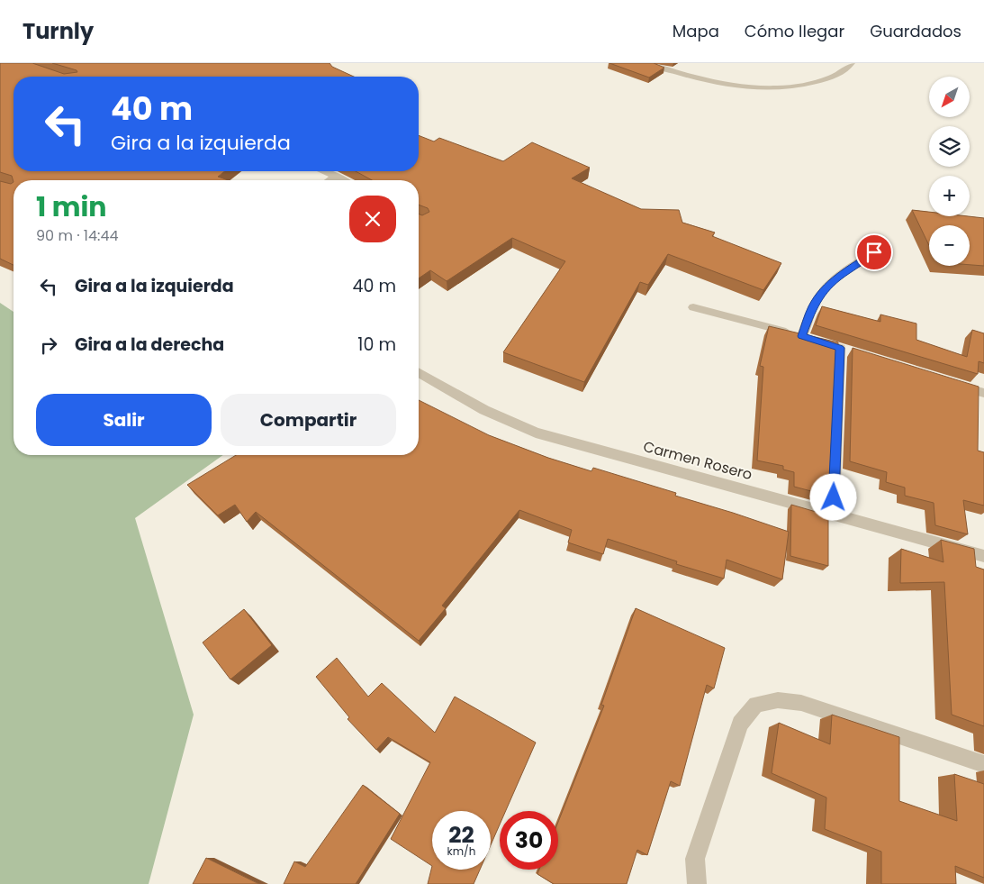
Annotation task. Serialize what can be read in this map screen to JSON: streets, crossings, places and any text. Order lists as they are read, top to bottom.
{
  "streets": {
    "street": ["Carmen Rosero"]
  },
  "north": "bottom left",
  "page": {
    "header": "Turnly",
    "nav": ["Mapa", "Cómo llegar", "Guardados"],
    "map_buttons": ["+", "−"],
    "turn": ["40 m", "Gira a la izquierda"],
    "heading": ["1 min", "90 m · 14:44"],
    "list": [
      {
        "name": "Gira a la izquierda",
        "value": "40 m"
      },
      {
        "name": "Gira a la derecha",
        "value": "10 m"
      }
    ],
    "buttons": ["Salir", "Compartir"],
    "speed": "22 km/h",
    "limit": "30"
  }
}
